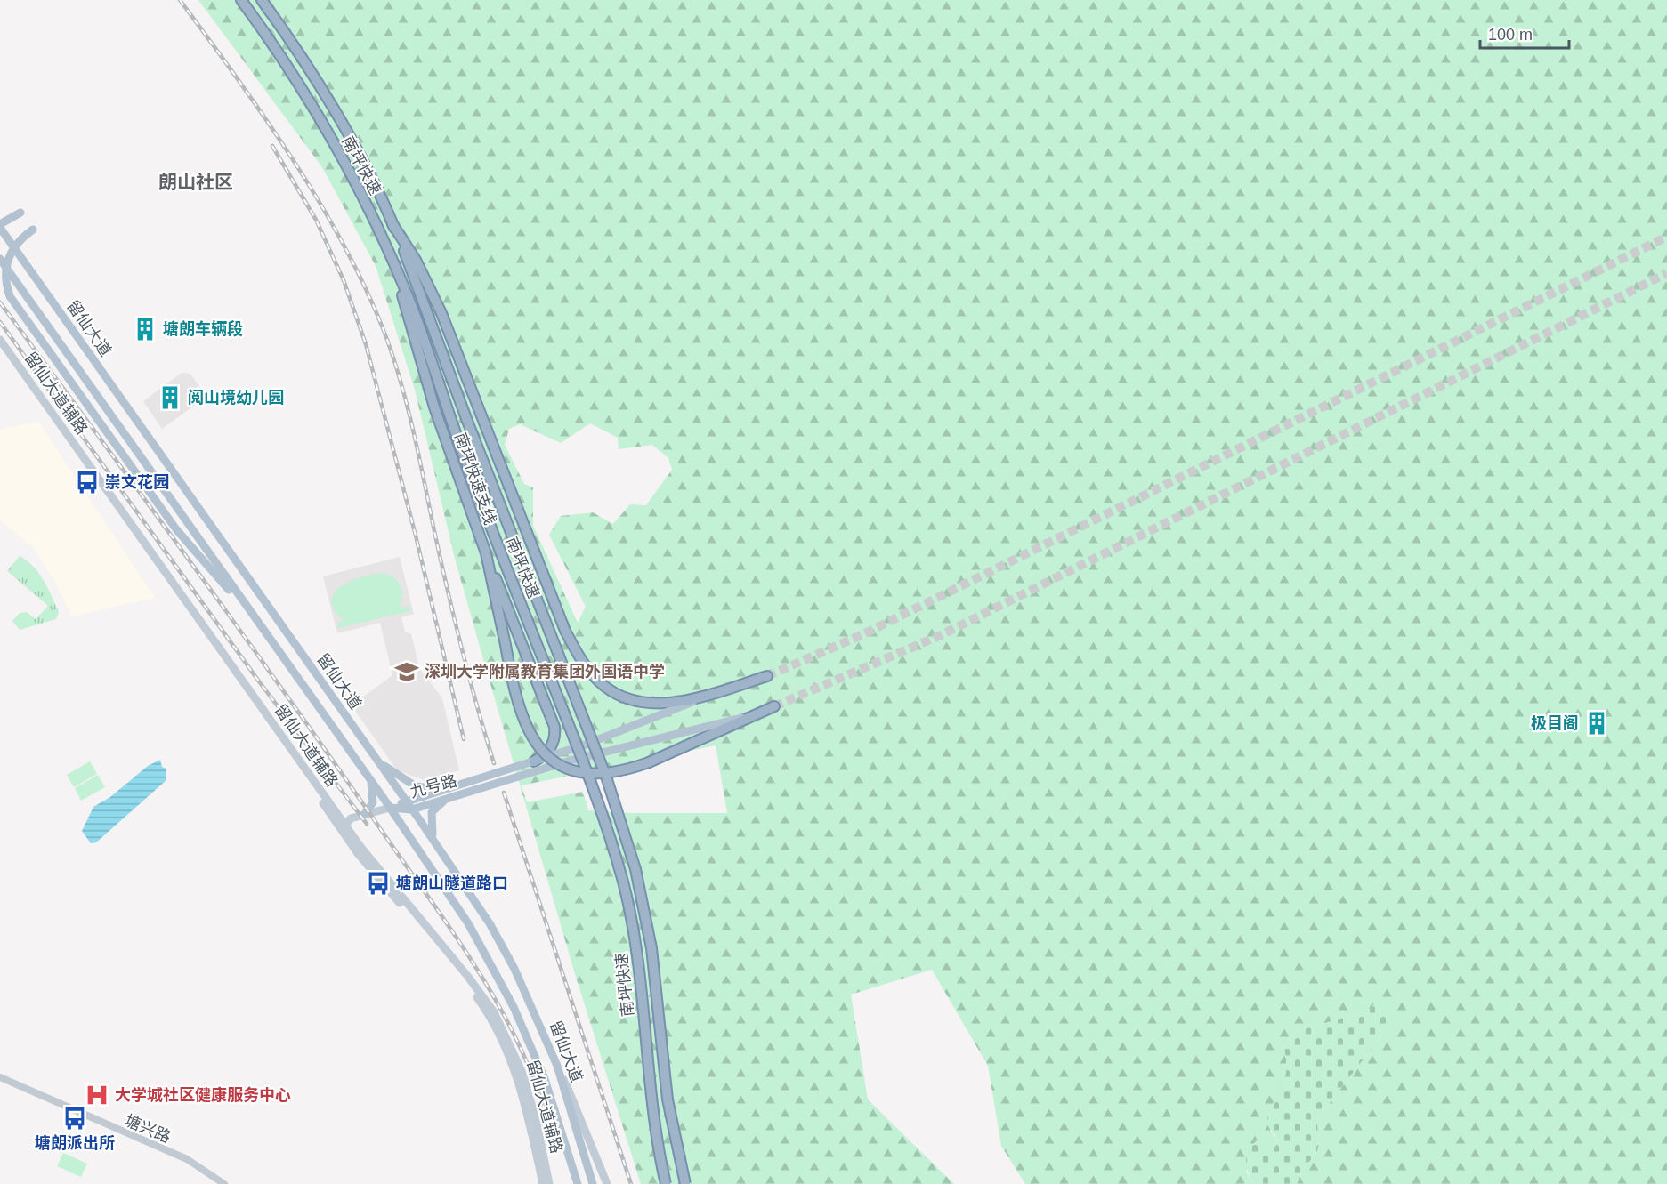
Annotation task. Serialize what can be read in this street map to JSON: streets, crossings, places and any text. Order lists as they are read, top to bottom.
{
  "streets": {
    "highway": ["南坪快速", "南坪快速支线"],
    "main road": ["留仙大道", "留仙大道辅路", "九号路"],
    "street": ["塘兴路"]
  },
  "crossings": [
    ["南坪快速", "南坪快速支线"],
    ["留仙大道", "留仙大道辅路"],
    ["留仙大道", "九号路"],
    ["南坪快速支线", "九号路"]
  ],
  "districts": ["朗山社区"],
  "places": {
    "building": ["塘朗车辆段", "阅山境幼儿园", "极目阁"],
    "bus stop": ["崇文花园", "塘朗山隧道路口", "塘朗派出所"],
    "school or university": ["深圳大学附属教育集团外国语中学"],
    "hospital": ["大学城社区健康服务中心"]
  },
  "scale_bar": "100 m"
}
